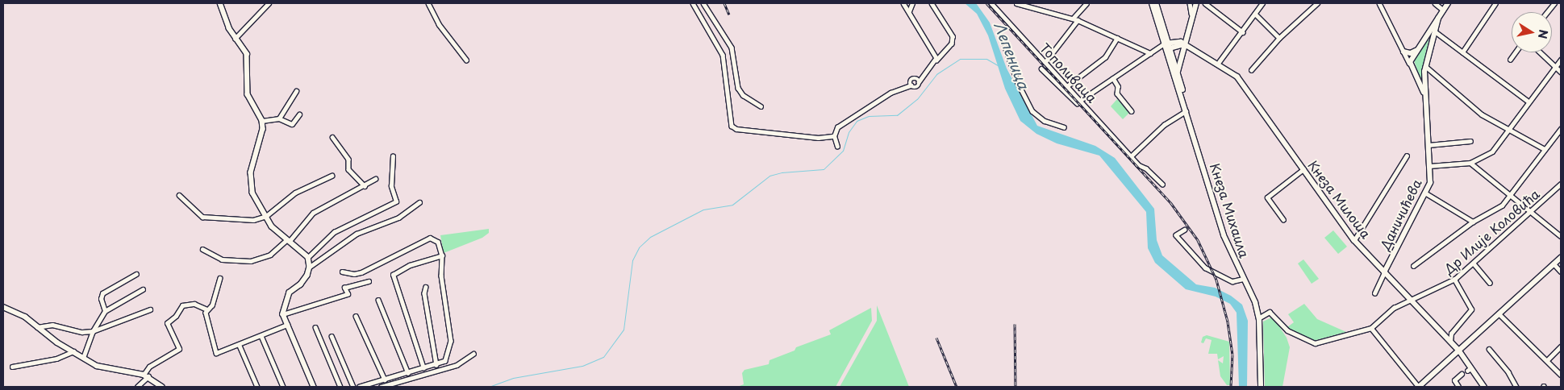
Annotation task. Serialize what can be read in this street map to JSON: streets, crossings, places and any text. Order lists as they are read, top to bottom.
{
  "streets": {
    "main road": ["Кнеза Михаила"],
    "street": [
      "Тополиваца",
      "Кнеза Милоша",
      "Даничићева",
      "Др Илије Коловића"
    ]
  },
  "crossings": [
    ["Кнеза Милоша", "Даничићева"],
    ["Кнеза Милоша", "Др Илије Коловића"]
  ],
  "water": ["Лепеница"],
  "north": "right"
}
